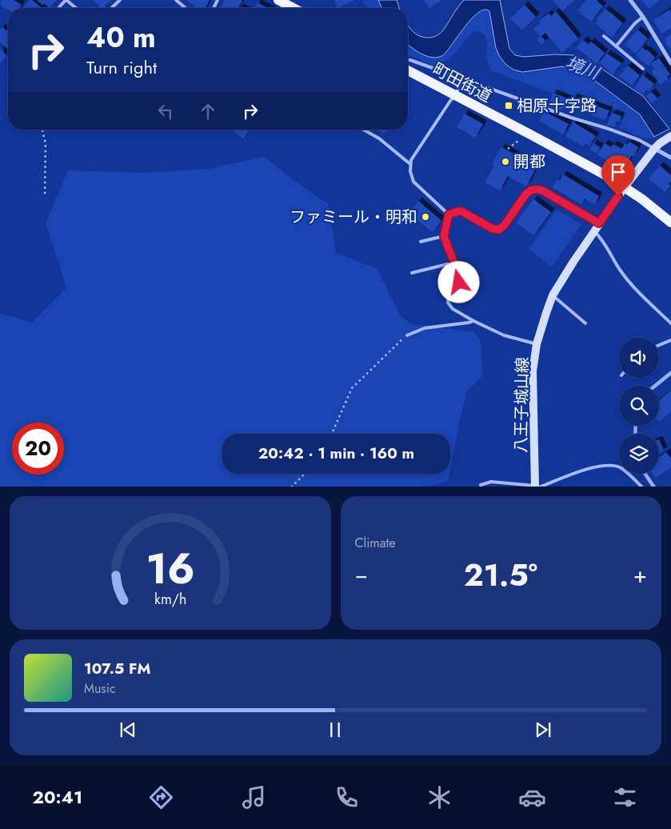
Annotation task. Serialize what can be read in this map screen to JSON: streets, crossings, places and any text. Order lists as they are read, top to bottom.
{
  "streets": {
    "main road": ["町田街道", "八王子城山線"]
  },
  "crossings": [
    ["町田街道", "八王子城山線"]
  ],
  "water": ["境川"],
  "places": {
    "transit": ["相原十字路"],
    "other": ["開都", "ファミール・明和"]
  },
  "page": {
    "turn": ["40 m", "Turn right"],
    "limit": "20",
    "trip": "20:42 · 1 min · 160 m",
    "tile": "Climate",
    "heat": ["−", "21.5°", "+"],
    "song": ["107.5 FM", "Music"],
    "tabs": "20:41",
    "gauge": ["16", "km/h"]
  }
}
